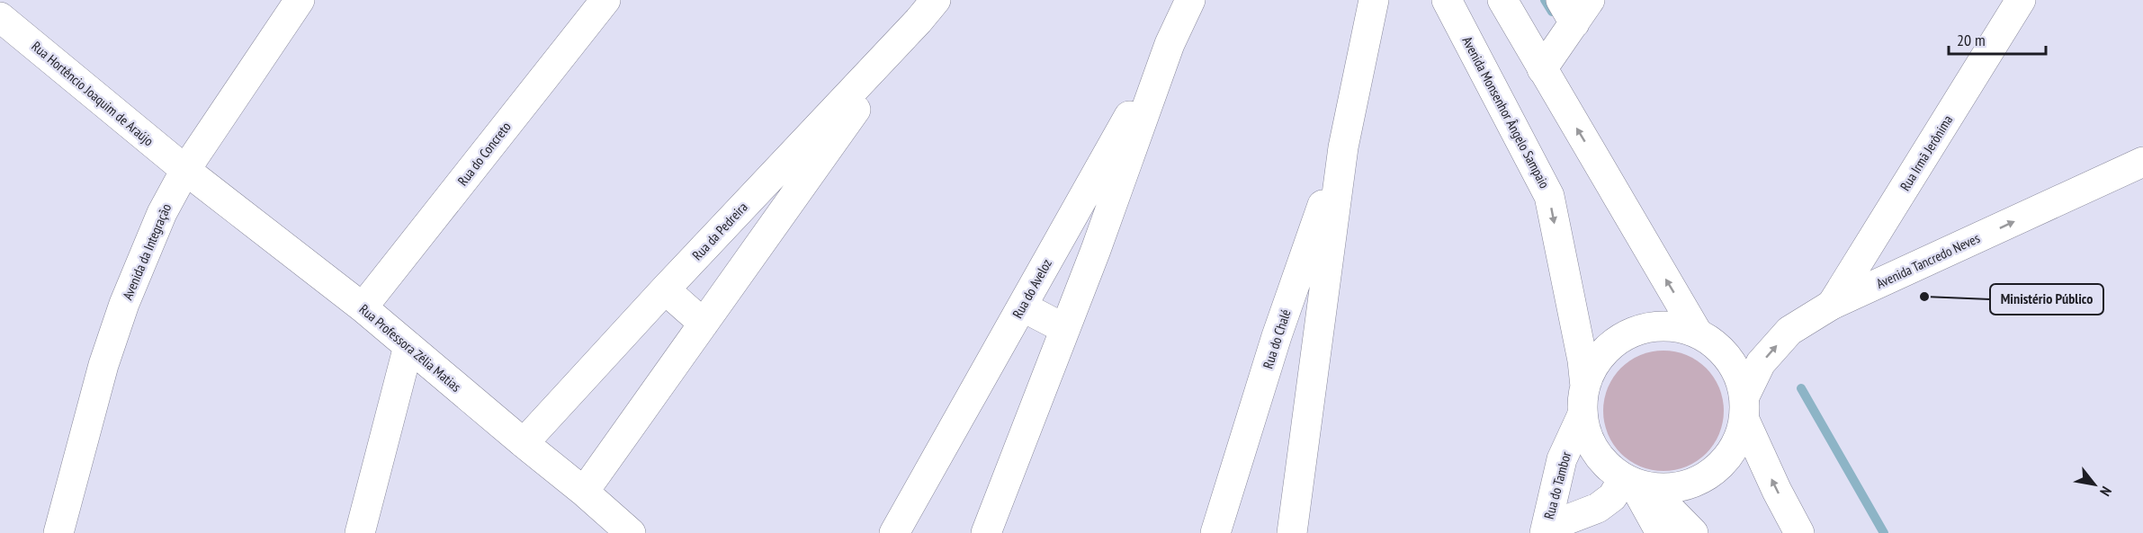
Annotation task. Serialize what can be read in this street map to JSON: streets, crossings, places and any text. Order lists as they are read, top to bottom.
{
  "streets": {
    "street": [
      "Rua Hortêncio Joaquim de Araújo",
      "Avenida Monsenhor Ângelo Sampaio",
      "Rua Irmã Jerônima",
      "Rua do Concreto",
      "Rua da Pedreira",
      "Avenida da Integração",
      "Avenida Tancredo Neves",
      "Rua do Aveloz",
      "Rua do Chalé",
      "Rua Professora Zélia Matias",
      "Rua do Tambor"
    ]
  },
  "crossings": [
    ["Rua Hortêncio Joaquim de Araújo", "Avenida da Integração"],
    ["Rua Hortêncio Joaquim de Araújo", "Rua Professora Zélia Matias"],
    ["Avenida Monsenhor Ângelo Sampaio", "Avenida Tancredo Neves"],
    ["Avenida Monsenhor Ângelo Sampaio", "Rua do Tambor"],
    ["Rua Irmã Jerônima", "Avenida Tancredo Neves"],
    ["Rua do Concreto", "Rua Professora Zélia Matias"],
    ["Rua da Pedreira", "Rua Professora Zélia Matias"],
    ["Avenida da Integração", "Rua Professora Zélia Matias"],
    ["Avenida Tancredo Neves", "Rua do Tambor"]
  ],
  "one_way": ["Avenida Tancredo Neves"],
  "places": ["Ministério Público"],
  "scale_bar": "20 m",
  "north": "bottom right"
}
